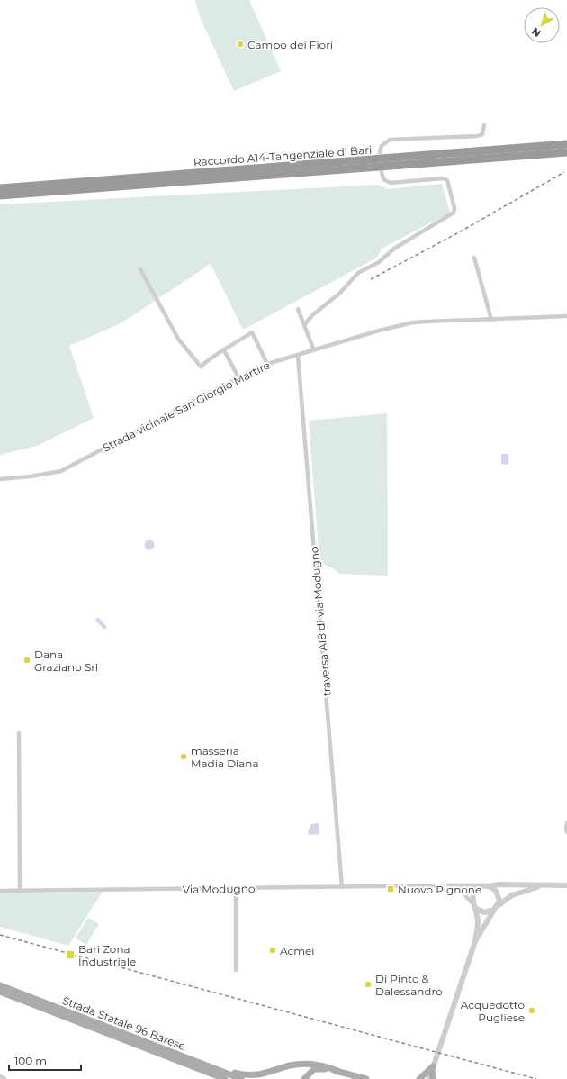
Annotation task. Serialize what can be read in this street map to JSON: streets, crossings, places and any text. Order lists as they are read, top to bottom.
{
  "streets": {
    "highway": ["Raccordo A14-Tangenziale di Bari"],
    "main road": ["Strada Statale 96 Barese"],
    "street": ["Strada vicinale San Giorgio Martire", "traversa AI8 di via Modugno", "Via Modugno"]
  },
  "crossings": [
    ["Strada vicinale San Giorgio Martire", "traversa AI8 di via Modugno"],
    ["traversa AI8 di via Modugno", "Via Modugno"]
  ],
  "places": {
    "other": [
      "Campo dei Fiori",
      "Dana Graziano Srl",
      "masseria Madia Diana",
      "Acmei",
      "Di Pinto & Dalessandro",
      "Acquedotto Pugliese"
    ],
    "transit": ["Nuovo Pignone", "Bari Zona Industriale"]
  },
  "scale_bar": "100 m",
  "north": "bottom left"
}
